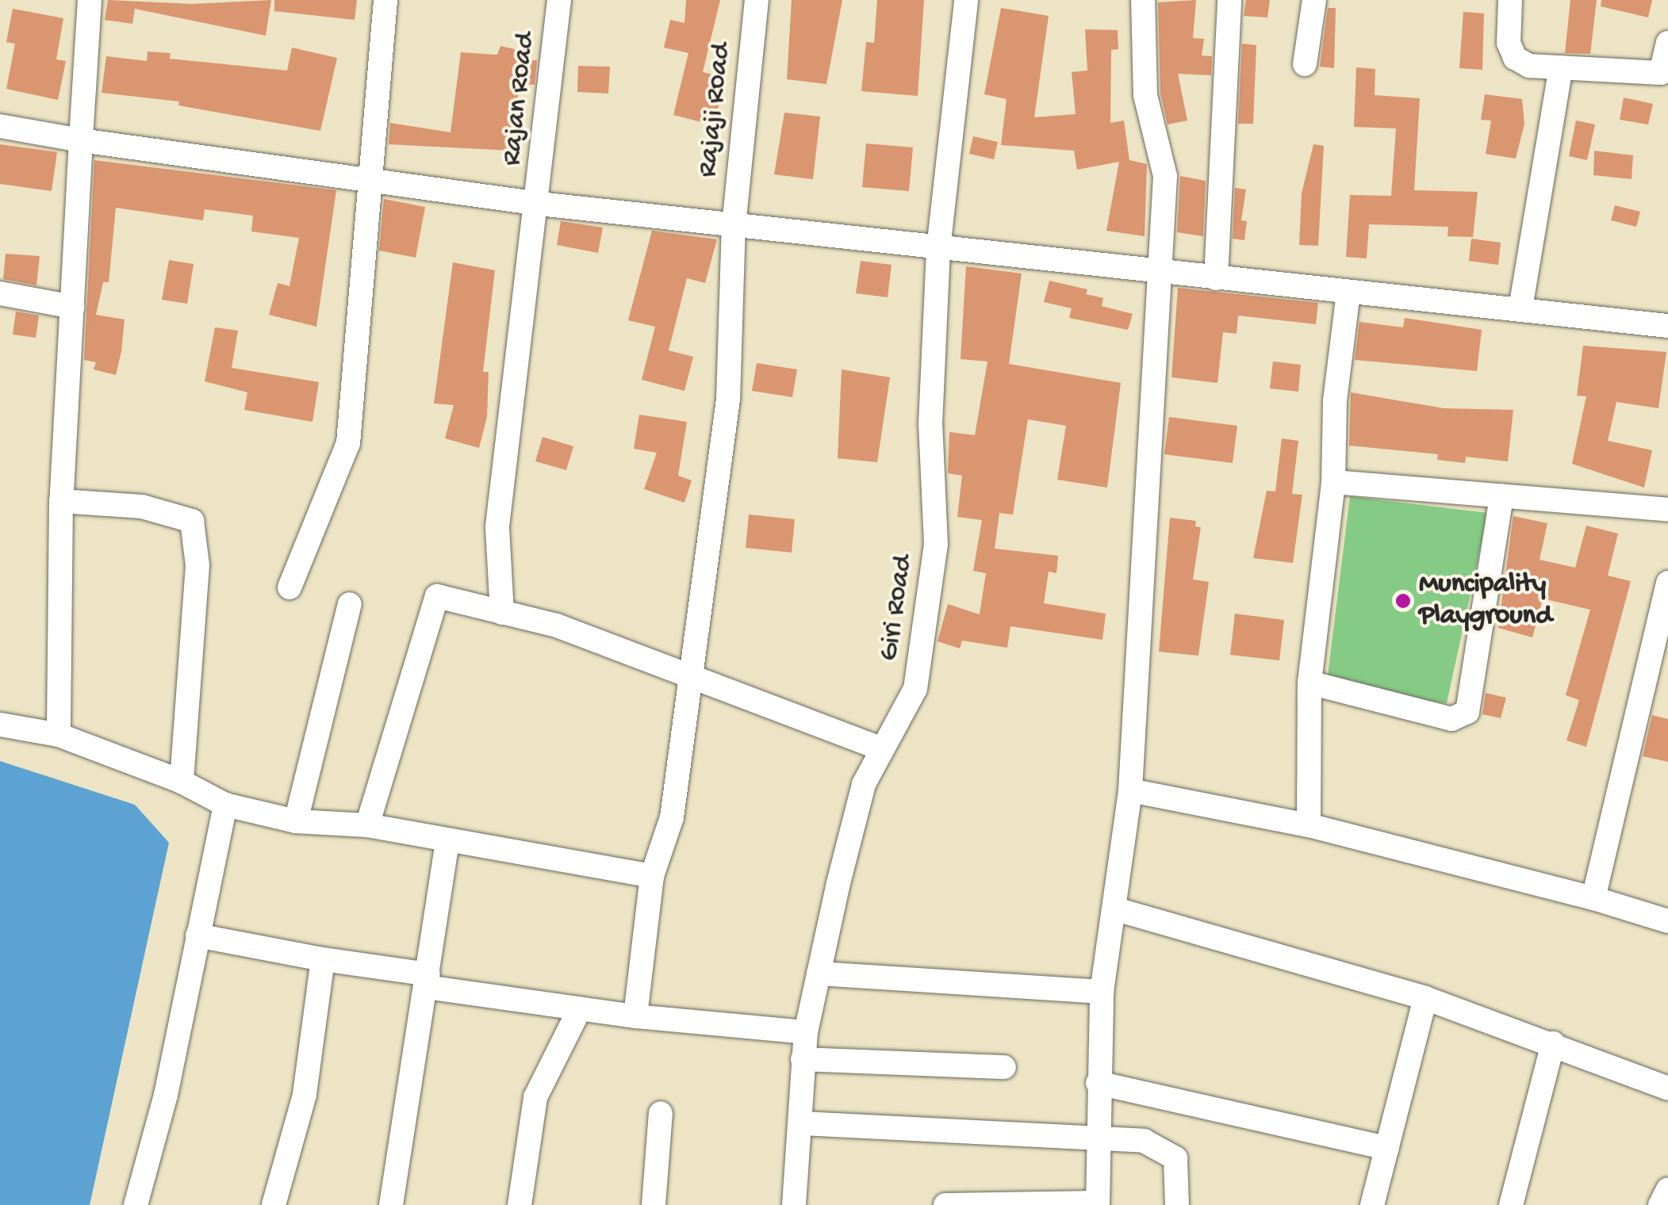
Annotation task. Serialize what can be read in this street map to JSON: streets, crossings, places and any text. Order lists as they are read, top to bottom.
{
  "streets": {
    "street": ["Rajan Road", "Rajaji Road", "Giri Road"]
  },
  "places": ["Muncipality Playground"]
}
